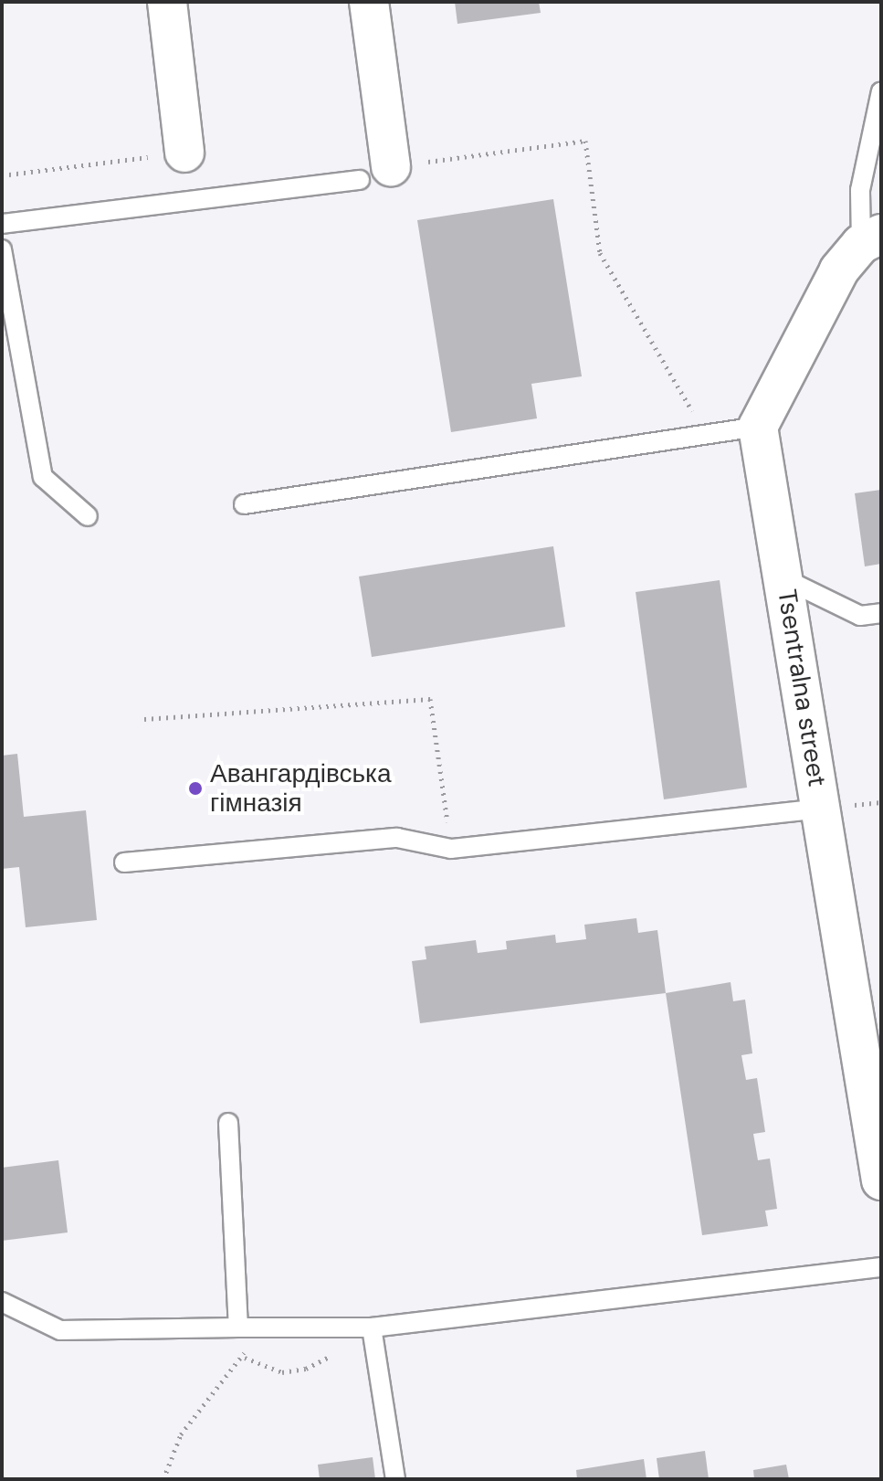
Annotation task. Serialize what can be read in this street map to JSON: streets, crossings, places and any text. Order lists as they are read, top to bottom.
{
  "streets": {
    "street": ["Tsentralna street"]
  },
  "places": ["Авангардівська гімназія"]
}
